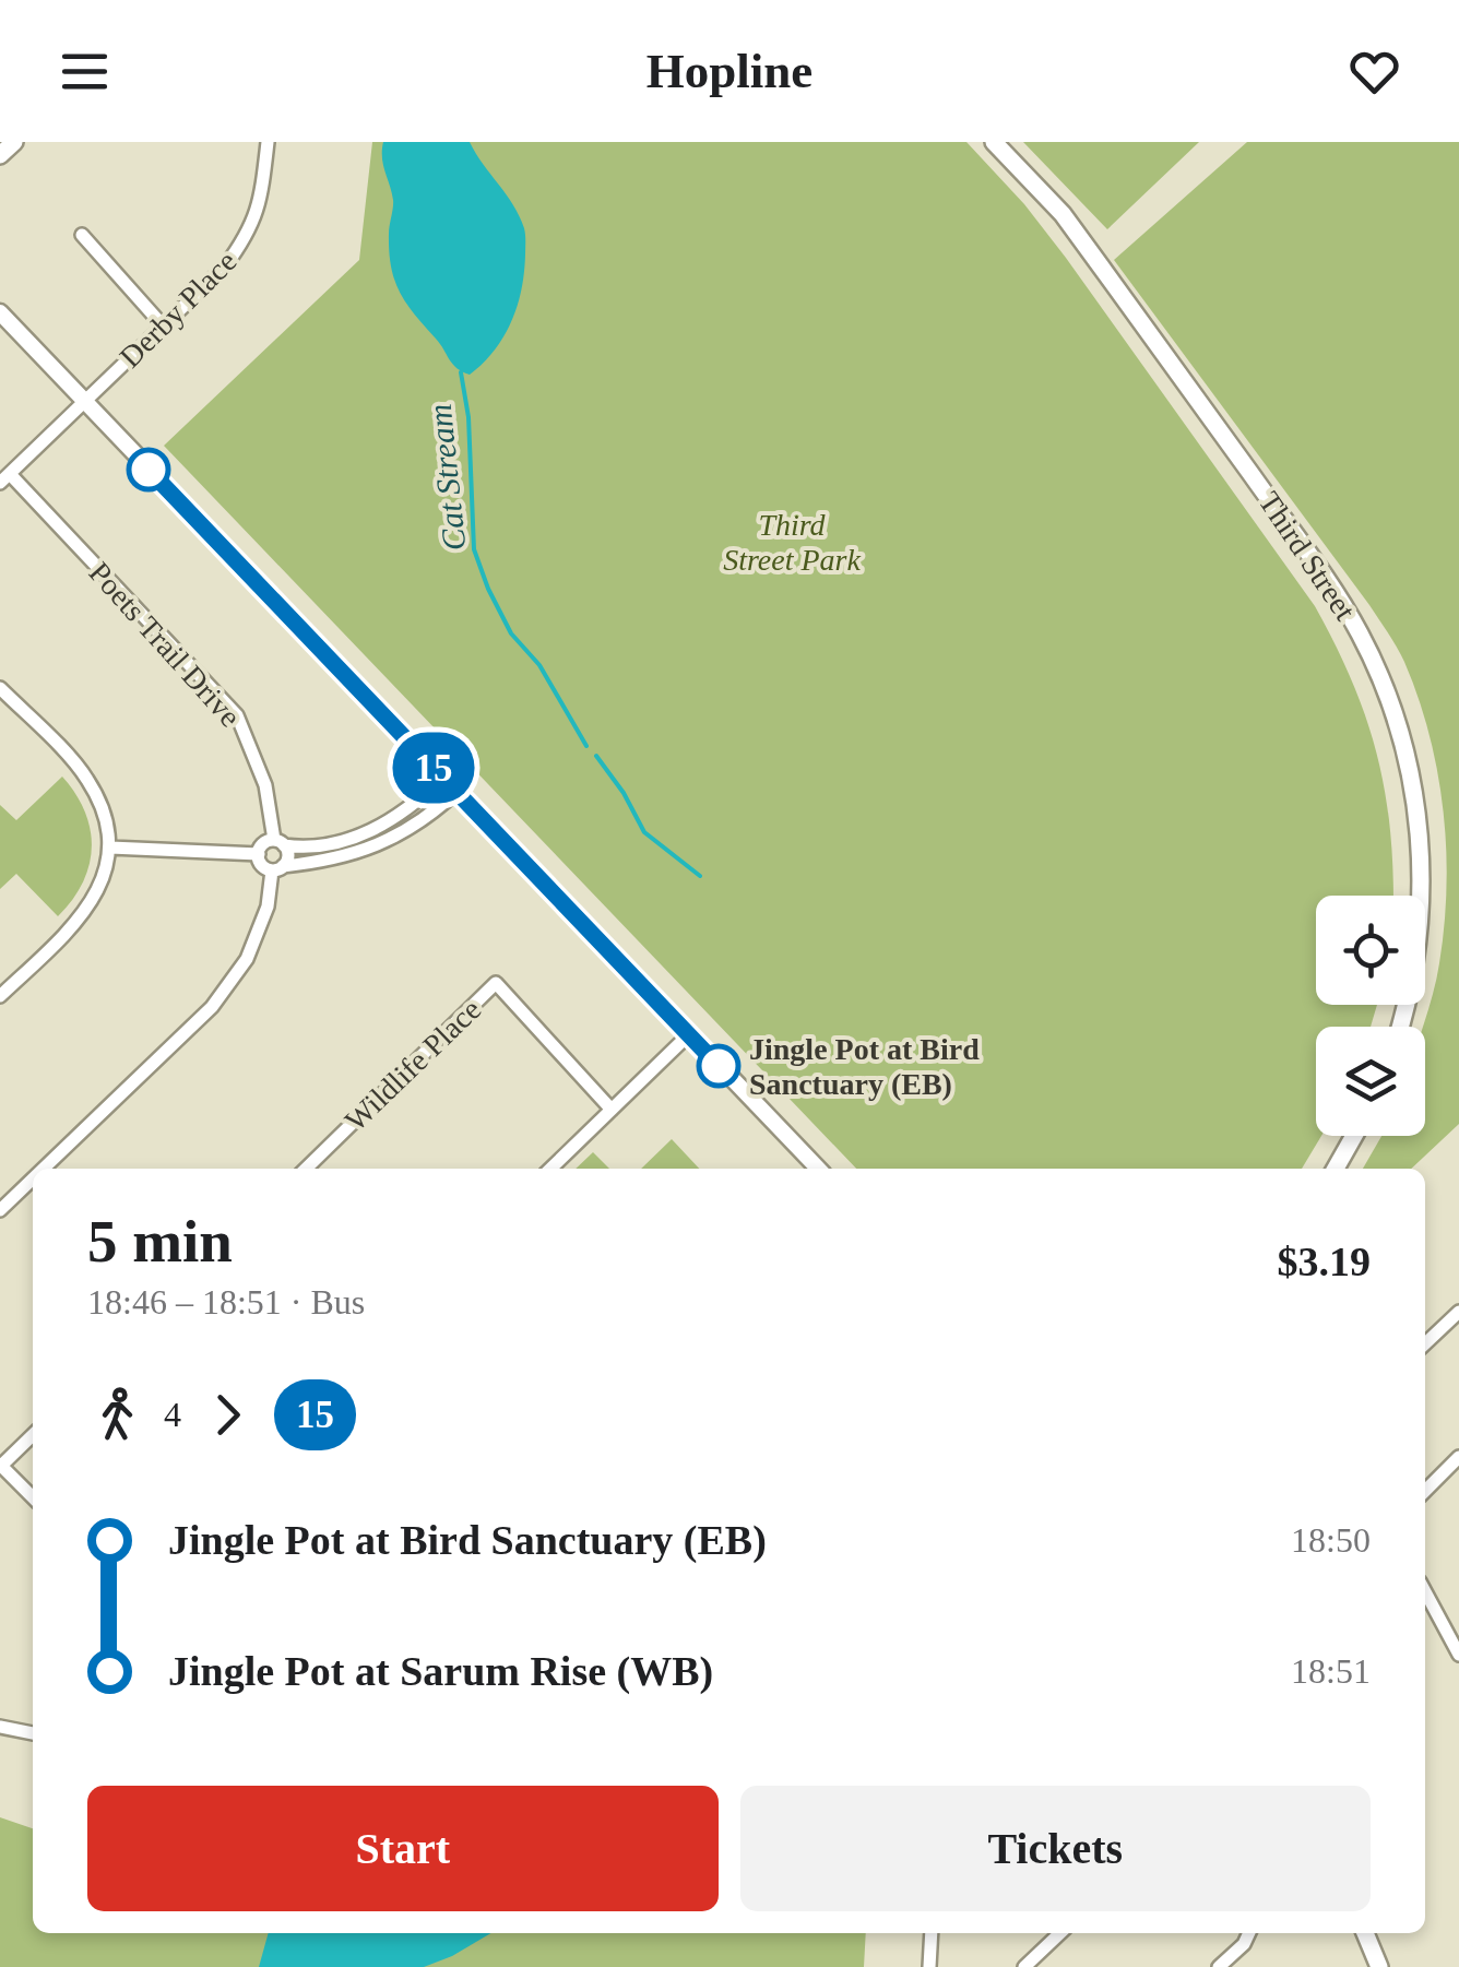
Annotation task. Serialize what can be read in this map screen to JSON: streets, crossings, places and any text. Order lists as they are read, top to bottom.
{
  "streets": {
    "main road": ["Third Street"],
    "street": ["Derby Place", "Poets Trail Drive", "Wildlife Place"]
  },
  "crossings": [
    ["Derby Place", "Poets Trail Drive"]
  ],
  "water": ["Cat Stream"],
  "parks": ["Third Street Park"],
  "places": ["Jingle Pot at Bird Sanctuary (EB)"],
  "lines": ["bus line 15"],
  "page": {
    "header": "Hopline",
    "on_map": "15",
    "heading": ["5 min", "18:46 – 18:51 · Bus", "$3.19"],
    "legs": ["4", "15"],
    "list": [
      {
        "name": "Jingle Pot at Bird Sanctuary (EB)",
        "value": "18:50"
      },
      {
        "name": "Jingle Pot at Sarum Rise (WB)",
        "value": "18:51"
      }
    ],
    "buttons": ["Start", "Tickets"]
  }
}
